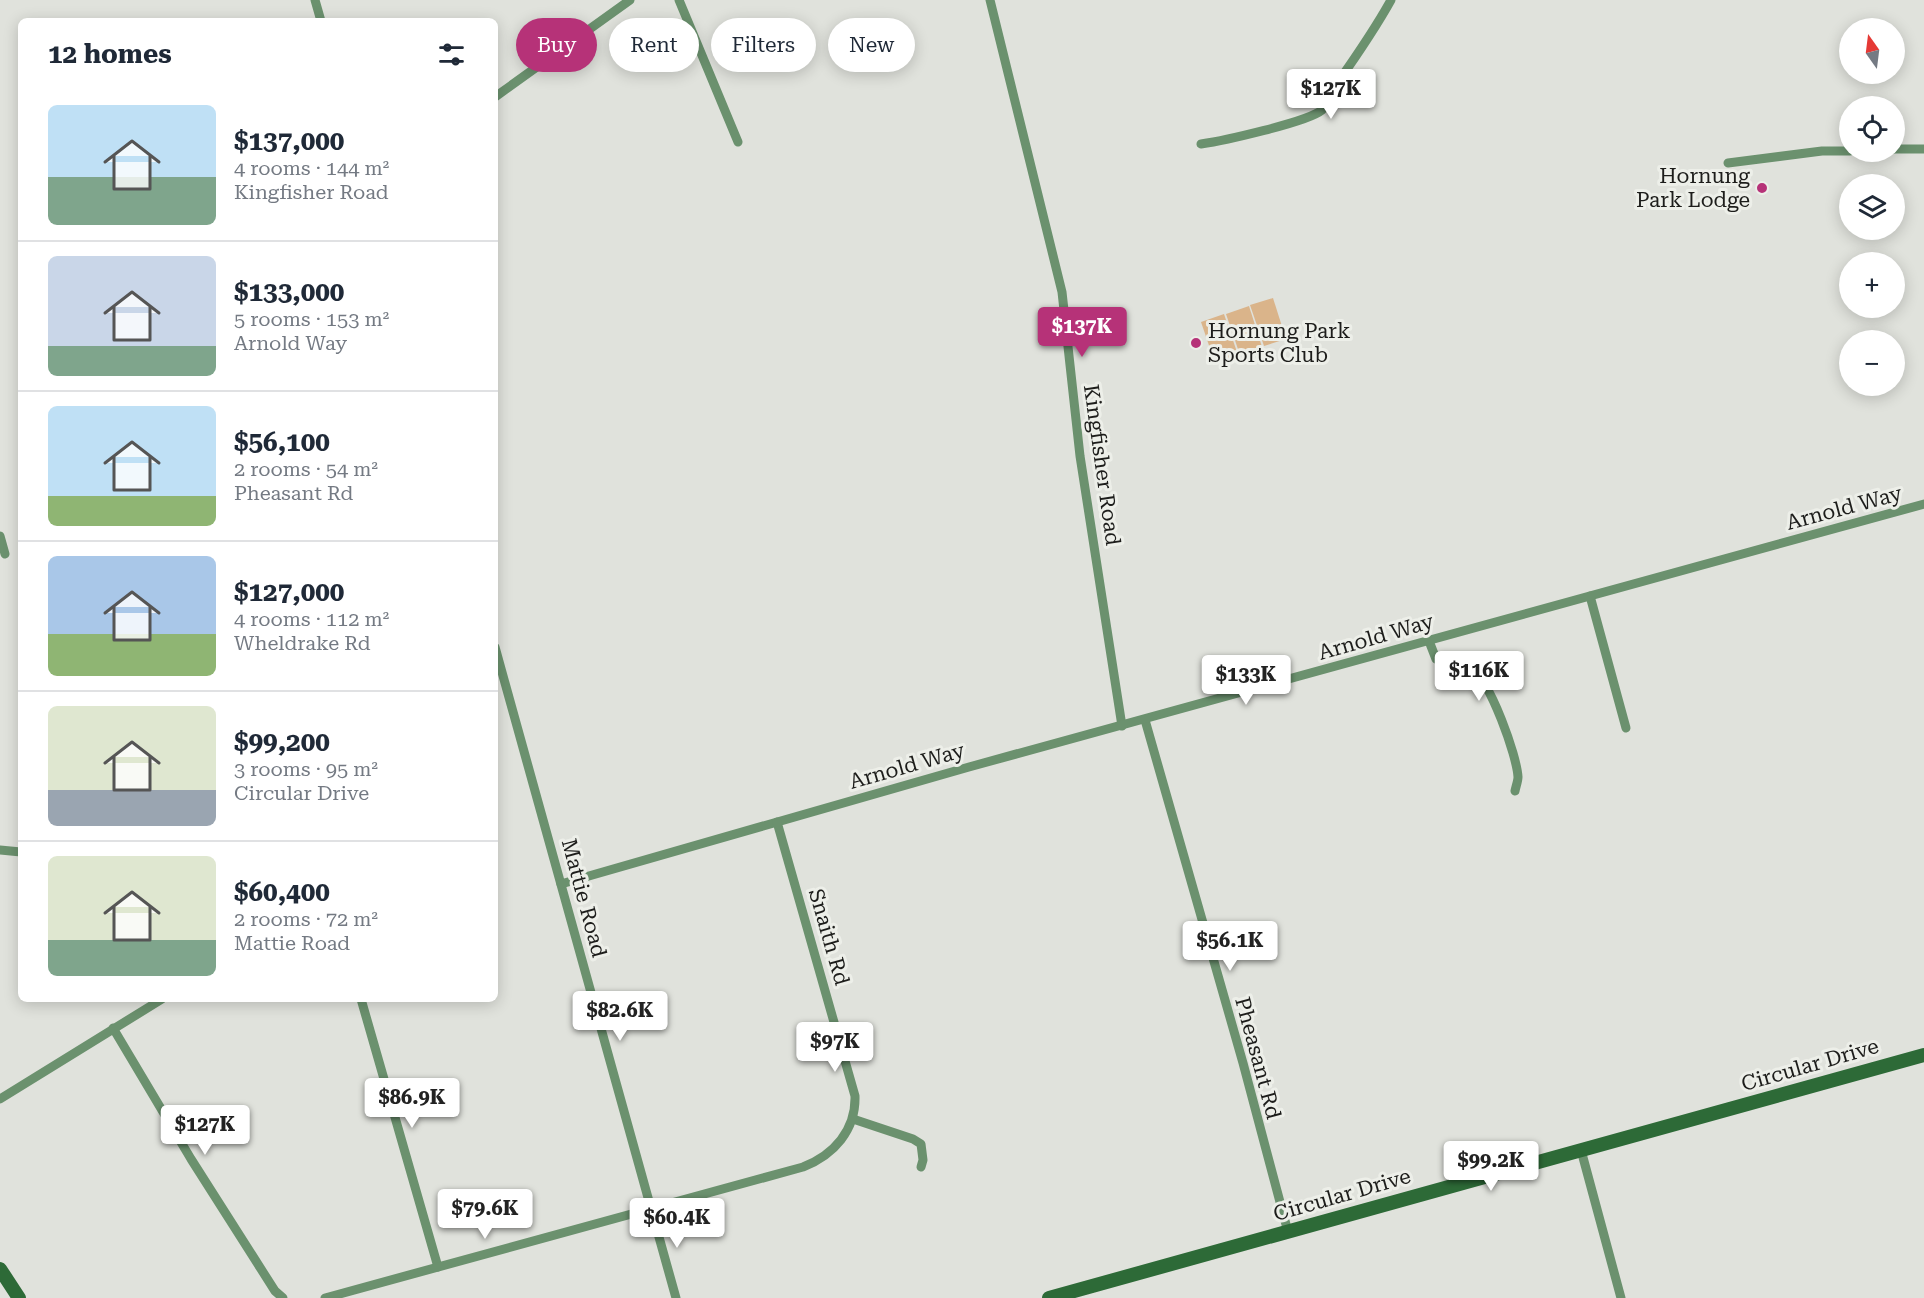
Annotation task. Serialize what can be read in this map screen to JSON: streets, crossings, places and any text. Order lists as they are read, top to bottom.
{
  "streets": {
    "street": [
      "Kingfisher Road",
      "Arnold Way",
      "Mattie Road",
      "Snaith Rd",
      "Pheasant Rd",
      "Circular Drive"
    ]
  },
  "crossings": [
    ["Kingfisher Road", "Arnold Way"],
    ["Arnold Way", "Mattie Road"],
    ["Arnold Way", "Snaith Rd"],
    ["Arnold Way", "Pheasant Rd"],
    ["Pheasant Rd", "Circular Drive"]
  ],
  "places": ["Hornung Park Lodge", "Hornung Park Sports Club"],
  "north": "top",
  "page": {
    "map_buttons": ["+", "−"],
    "chip": [
      "Buy",
      "Rent",
      "Filters",
      "New"
    ],
    "heading": "12 homes",
    "price": [
      "$127K",
      "$137K",
      "$116K",
      "$133K",
      "$56.1K",
      "$82.6K",
      "$97K",
      "$86.9K",
      "$127K",
      "$99.2K",
      "$79.6K",
      "$60.4K"
    ],
    "list": [
      {
        "name": "$137,000",
        "note": "4 rooms · 144 m² · Kingfisher Road"
      },
      {
        "name": "$133,000",
        "note": "5 rooms · 153 m² · Arnold Way"
      },
      {
        "name": "$56,100",
        "note": "2 rooms · 54 m² · Pheasant Rd"
      },
      {
        "name": "$127,000",
        "note": "4 rooms · 112 m² · Wheldrake Rd"
      },
      {
        "name": "$99,200",
        "note": "3 rooms · 95 m² · Circular Drive"
      },
      {
        "name": "$60,400",
        "note": "2 rooms · 72 m² · Mattie Road"
      }
    ]
  }
}
